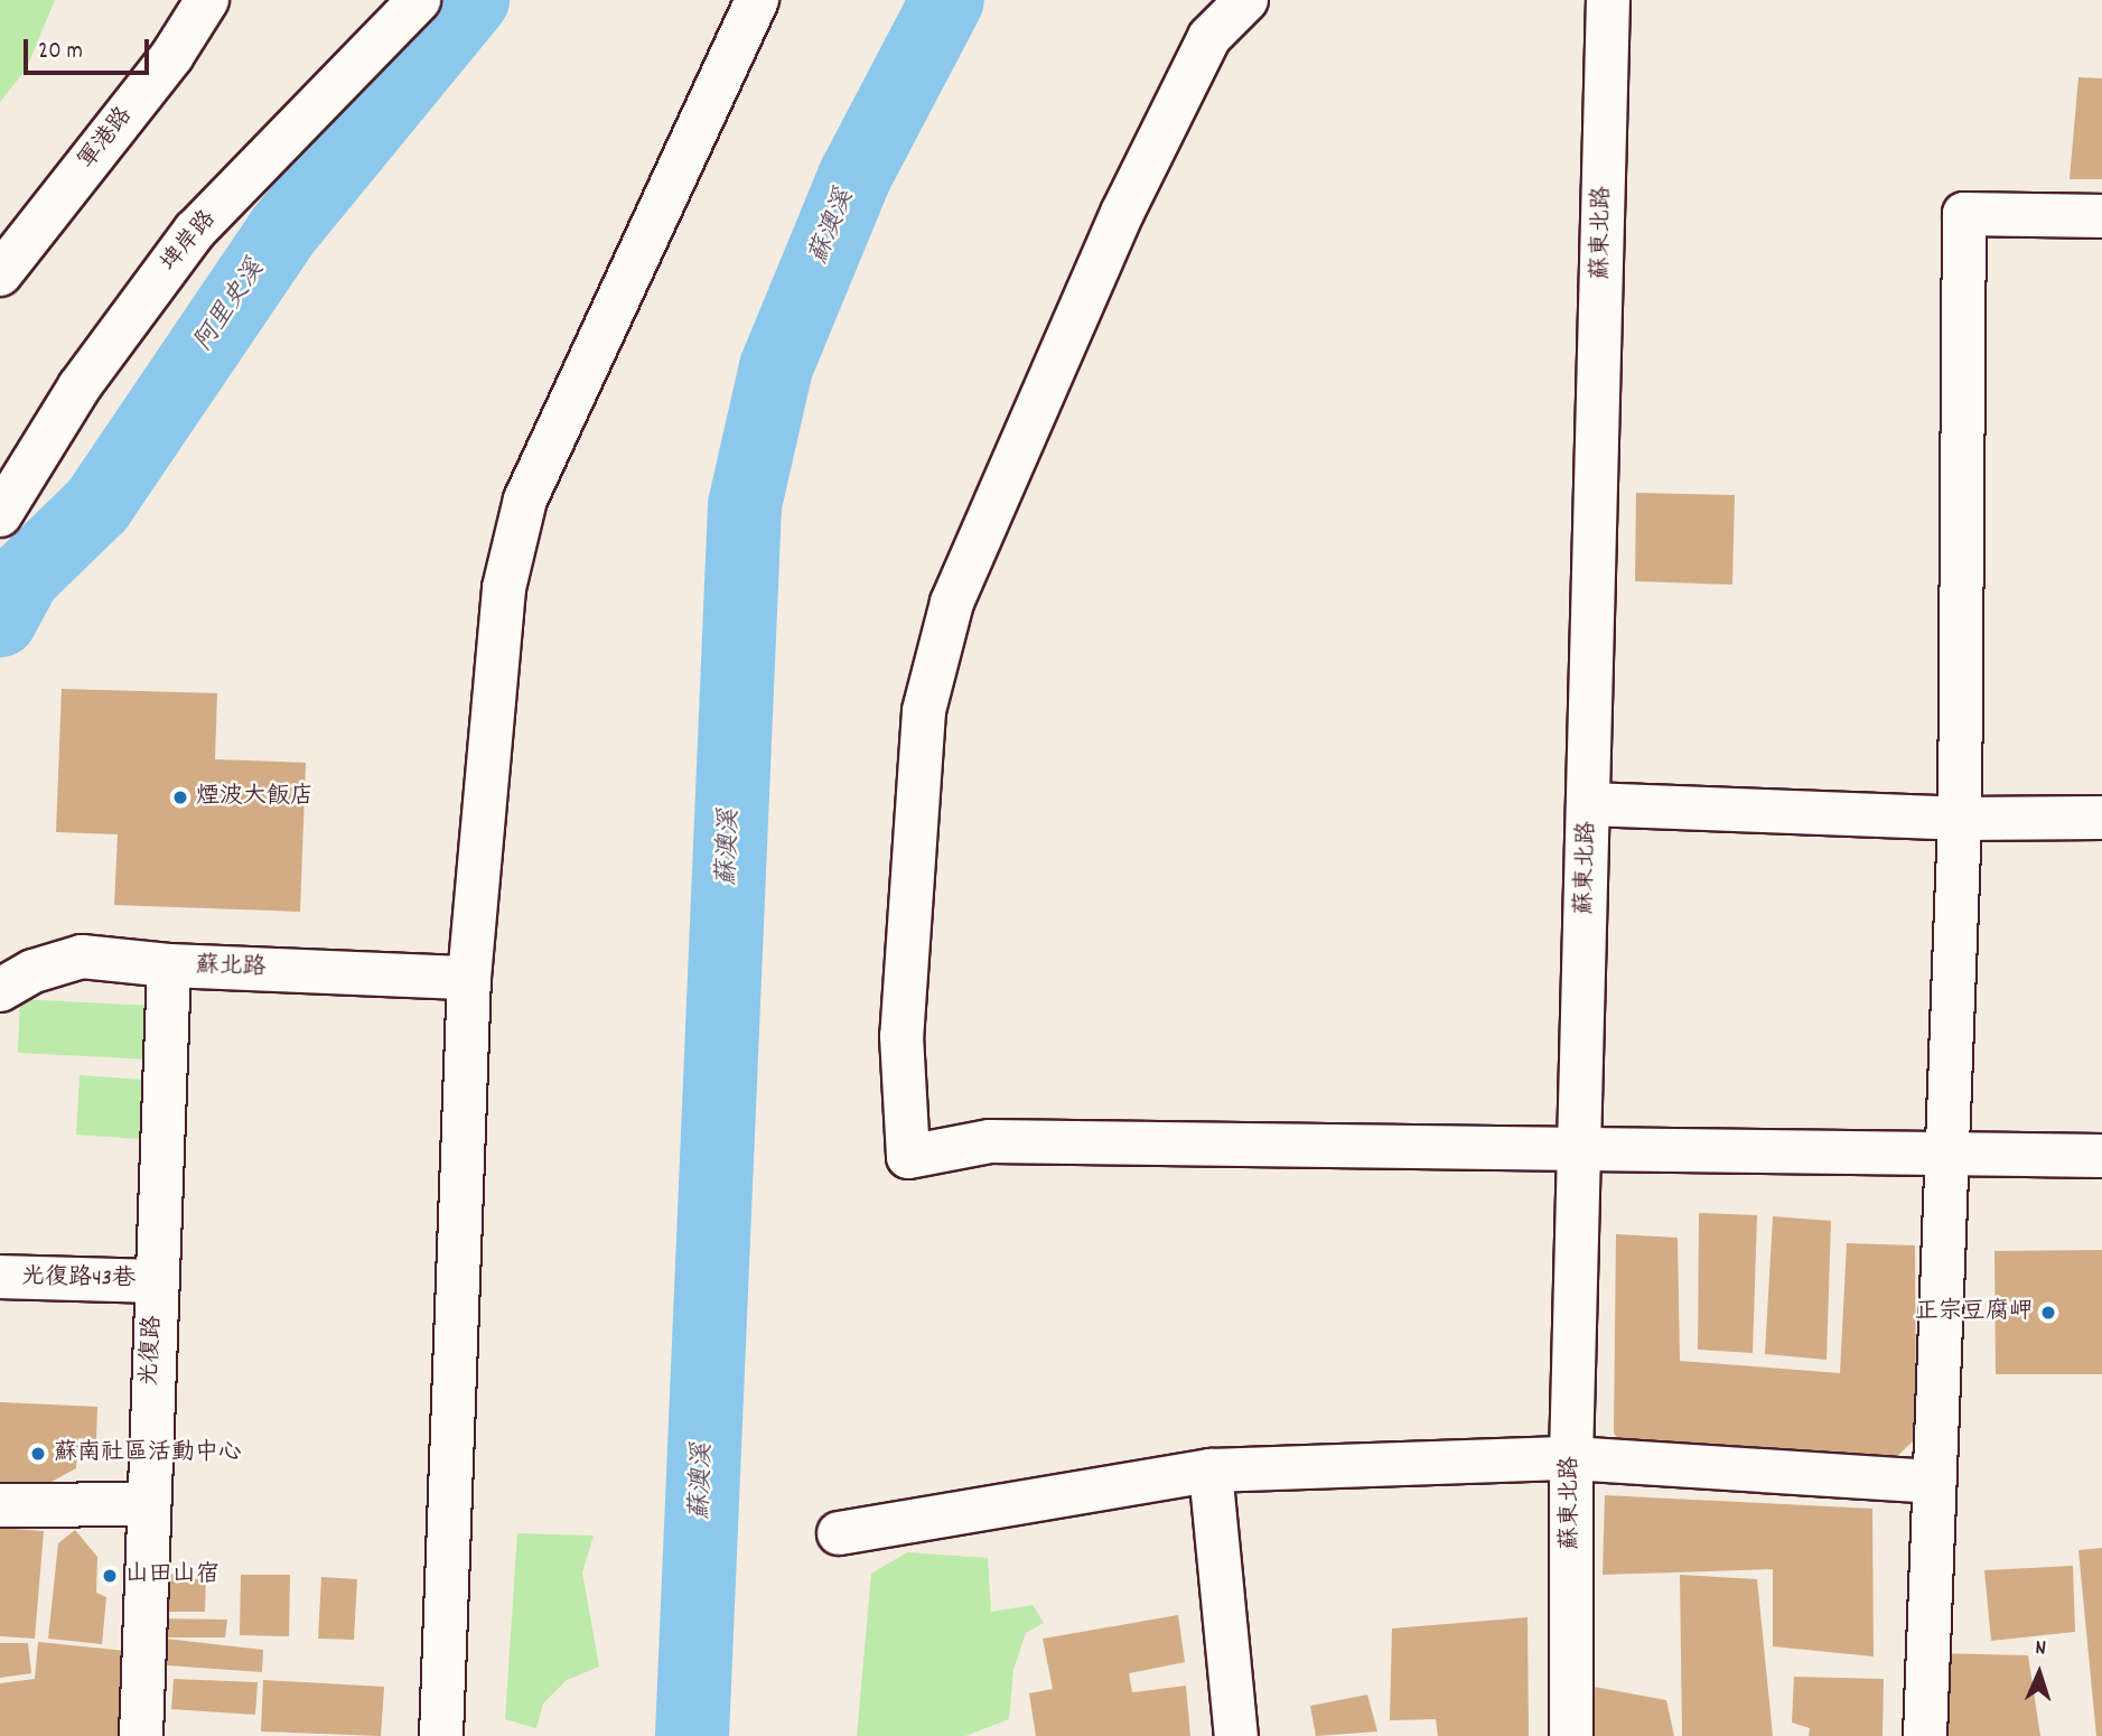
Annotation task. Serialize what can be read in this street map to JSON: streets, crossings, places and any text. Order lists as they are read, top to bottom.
{
  "streets": {
    "street": [
      "軍港路",
      "蘇東北路",
      "埤岸路",
      "蘇北路",
      "光復路43巷",
      "光復路"
    ]
  },
  "crossings": [
    ["蘇北路", "光復路"],
    ["光復路43巷", "光復路"]
  ],
  "water": ["蘇澳溪", "阿里史溪"],
  "places": [
    "煙波大飯店",
    "正宗豆腐岬",
    "蘇南社區活動中心",
    "山田山宿"
  ],
  "scale_bar": "20 m",
  "north": "top"
}
